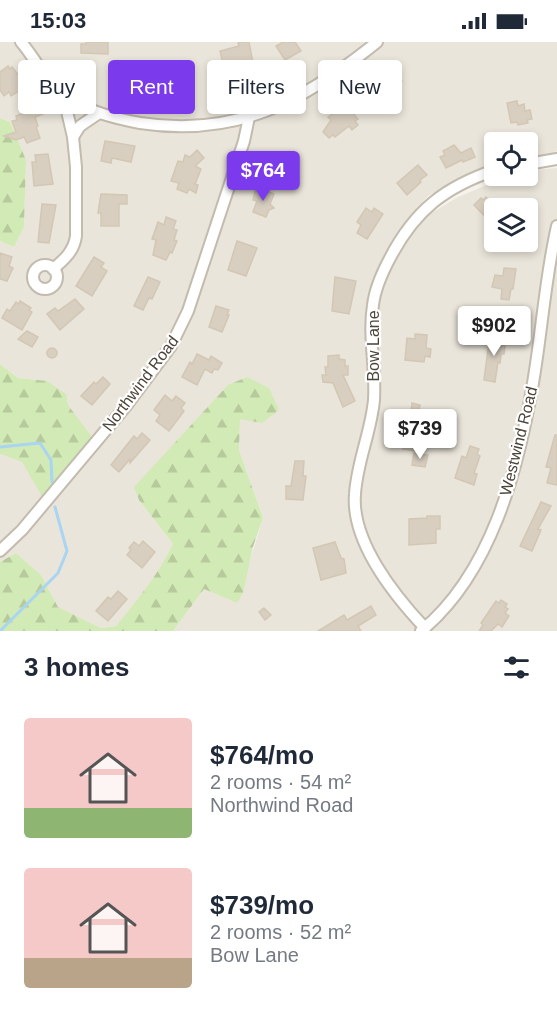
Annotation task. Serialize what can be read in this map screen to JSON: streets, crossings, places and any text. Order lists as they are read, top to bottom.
{
  "streets": {
    "street": ["Bow Lane", "Northwind Road", "Westwind Road"]
  },
  "crossings": [
    ["Bow Lane", "Westwind Road"]
  ],
  "page": {
    "status": "15:03",
    "chip": [
      "Buy",
      "Rent",
      "Filters",
      "New"
    ],
    "price": ["$764", "$902", "$739"],
    "heading": "3 homes",
    "list": [
      {
        "name": "$764/mo",
        "note": "2 rooms · 54 m² · Northwind Road"
      },
      {
        "name": "$739/mo",
        "note": "2 rooms · 52 m² · Bow Lane"
      }
    ]
  }
}
